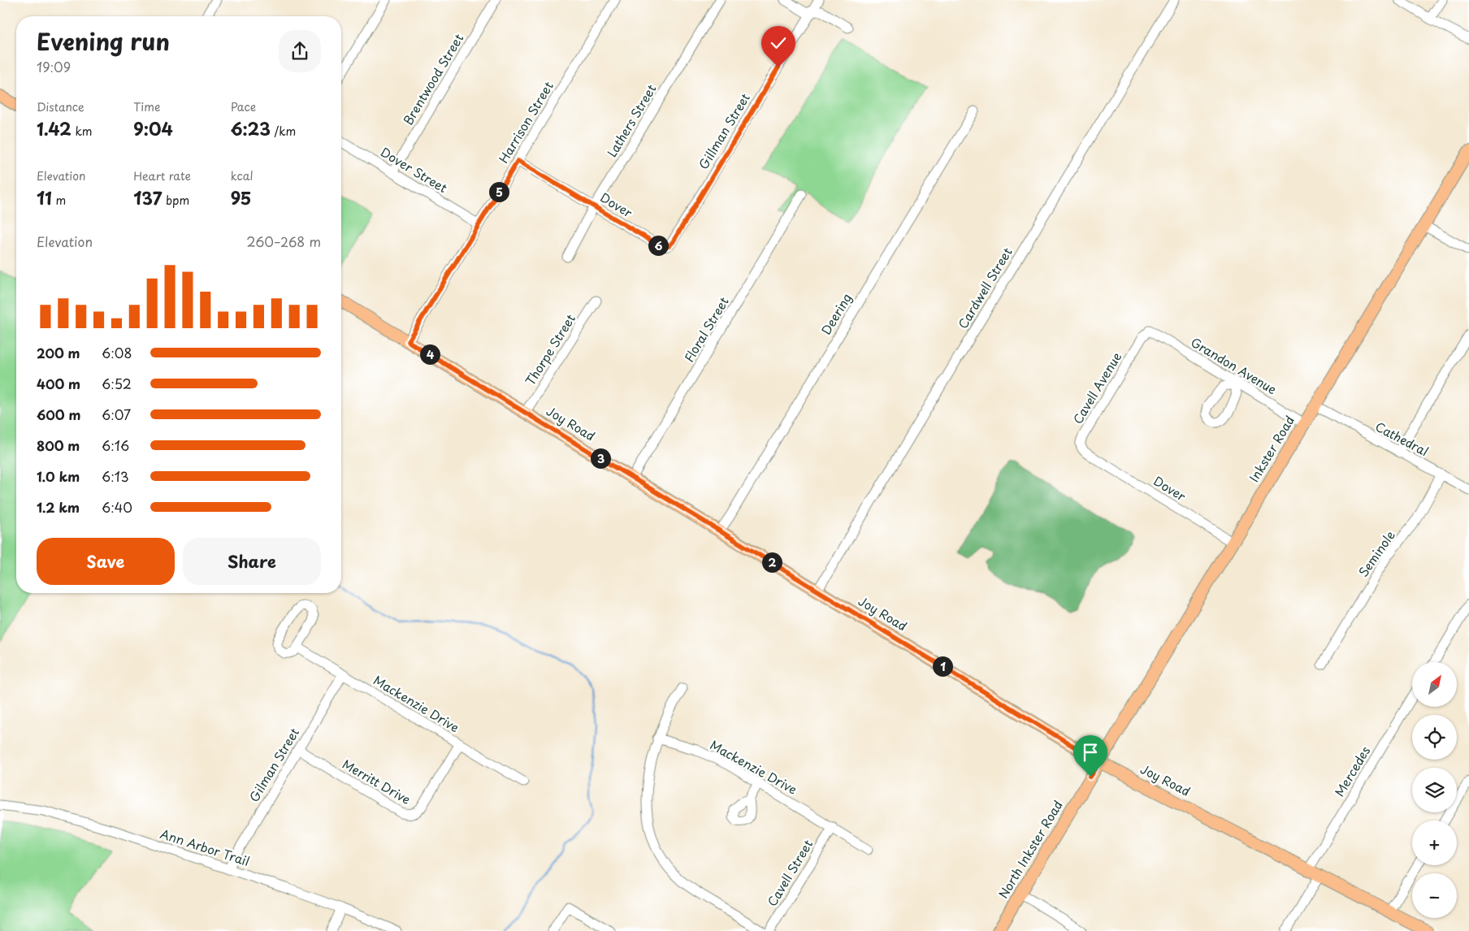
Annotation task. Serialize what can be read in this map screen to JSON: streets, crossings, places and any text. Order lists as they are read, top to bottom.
{
  "streets": {
    "main road": ["Joy Road", "Inkster Road", "North Inkster Road"],
    "street": [
      "Brentwood Street",
      "Lathers Street",
      "Harrison Street",
      "Gillman Street",
      "Dover Street",
      "Dover",
      "Cardwell Street",
      "Deering",
      "Floral Street",
      "Thorpe Street",
      "Grandon Avenue",
      "Cavell Avenue",
      "Cathedral",
      "Seminole",
      "Mackenzie Drive",
      "Gilman Street",
      "Mercedes",
      "Merritt Drive",
      "Ann Arbor Trail",
      "Cavell Street"
    ]
  },
  "crossings": [
    ["Brentwood Street", "Dover Street"],
    ["Lathers Street", "Dover"],
    ["Harrison Street", "Dover Street"],
    ["Harrison Street", "Dover"],
    ["Harrison Street", "Joy Road"],
    ["Gillman Street", "Dover"],
    ["Dover", "Cavell Avenue"],
    ["Dover", "Inkster Road"],
    ["Cardwell Street", "Joy Road"],
    ["Deering", "Joy Road"],
    ["Floral Street", "Joy Road"],
    ["Thorpe Street", "Joy Road"],
    ["Grandon Avenue", "Cavell Avenue"],
    ["Grandon Avenue", "Inkster Road"],
    ["Joy Road", "Inkster Road"],
    ["Joy Road", "Mercedes"],
    ["Joy Road", "North Inkster Road"],
    ["Cathedral", "Inkster Road"],
    ["Cathedral", "Seminole"],
    ["Inkster Road", "North Inkster Road"],
    ["Mackenzie Drive", "Gilman Street"],
    ["Mackenzie Drive", "Merritt Drive"],
    ["Mackenzie Drive", "Cavell Street"],
    ["Gilman Street", "Merritt Drive"],
    ["Gilman Street", "Ann Arbor Trail"]
  ],
  "north": "top right",
  "page": {
    "heading": ["Evening run", "19:09"],
    "stats": [
      ["Distance", "1.42 km"],
      ["Time", "9:04"],
      ["Pace", "6:23 /km"],
      ["Elevation", "11 m"],
      ["Heart rate", "137 bpm"],
      ["kcal", "95"]
    ],
    "pins": [
      "5",
      "6",
      "4",
      "3",
      "2",
      "1"
    ],
    "chart": ["Elevation", "260–268 m"],
    "list": [
      {
        "name": "200 m",
        "note": "6:08"
      },
      {
        "name": "400 m",
        "note": "6:52"
      },
      {
        "name": "600 m",
        "note": "6:07"
      },
      {
        "name": "800 m",
        "note": "6:16"
      },
      {
        "name": "1.0 km",
        "note": "6:13"
      },
      {
        "name": "1.2 km",
        "note": "6:40"
      }
    ],
    "buttons": ["Save", "Share"],
    "map_buttons": ["+", "−"]
  }
}
